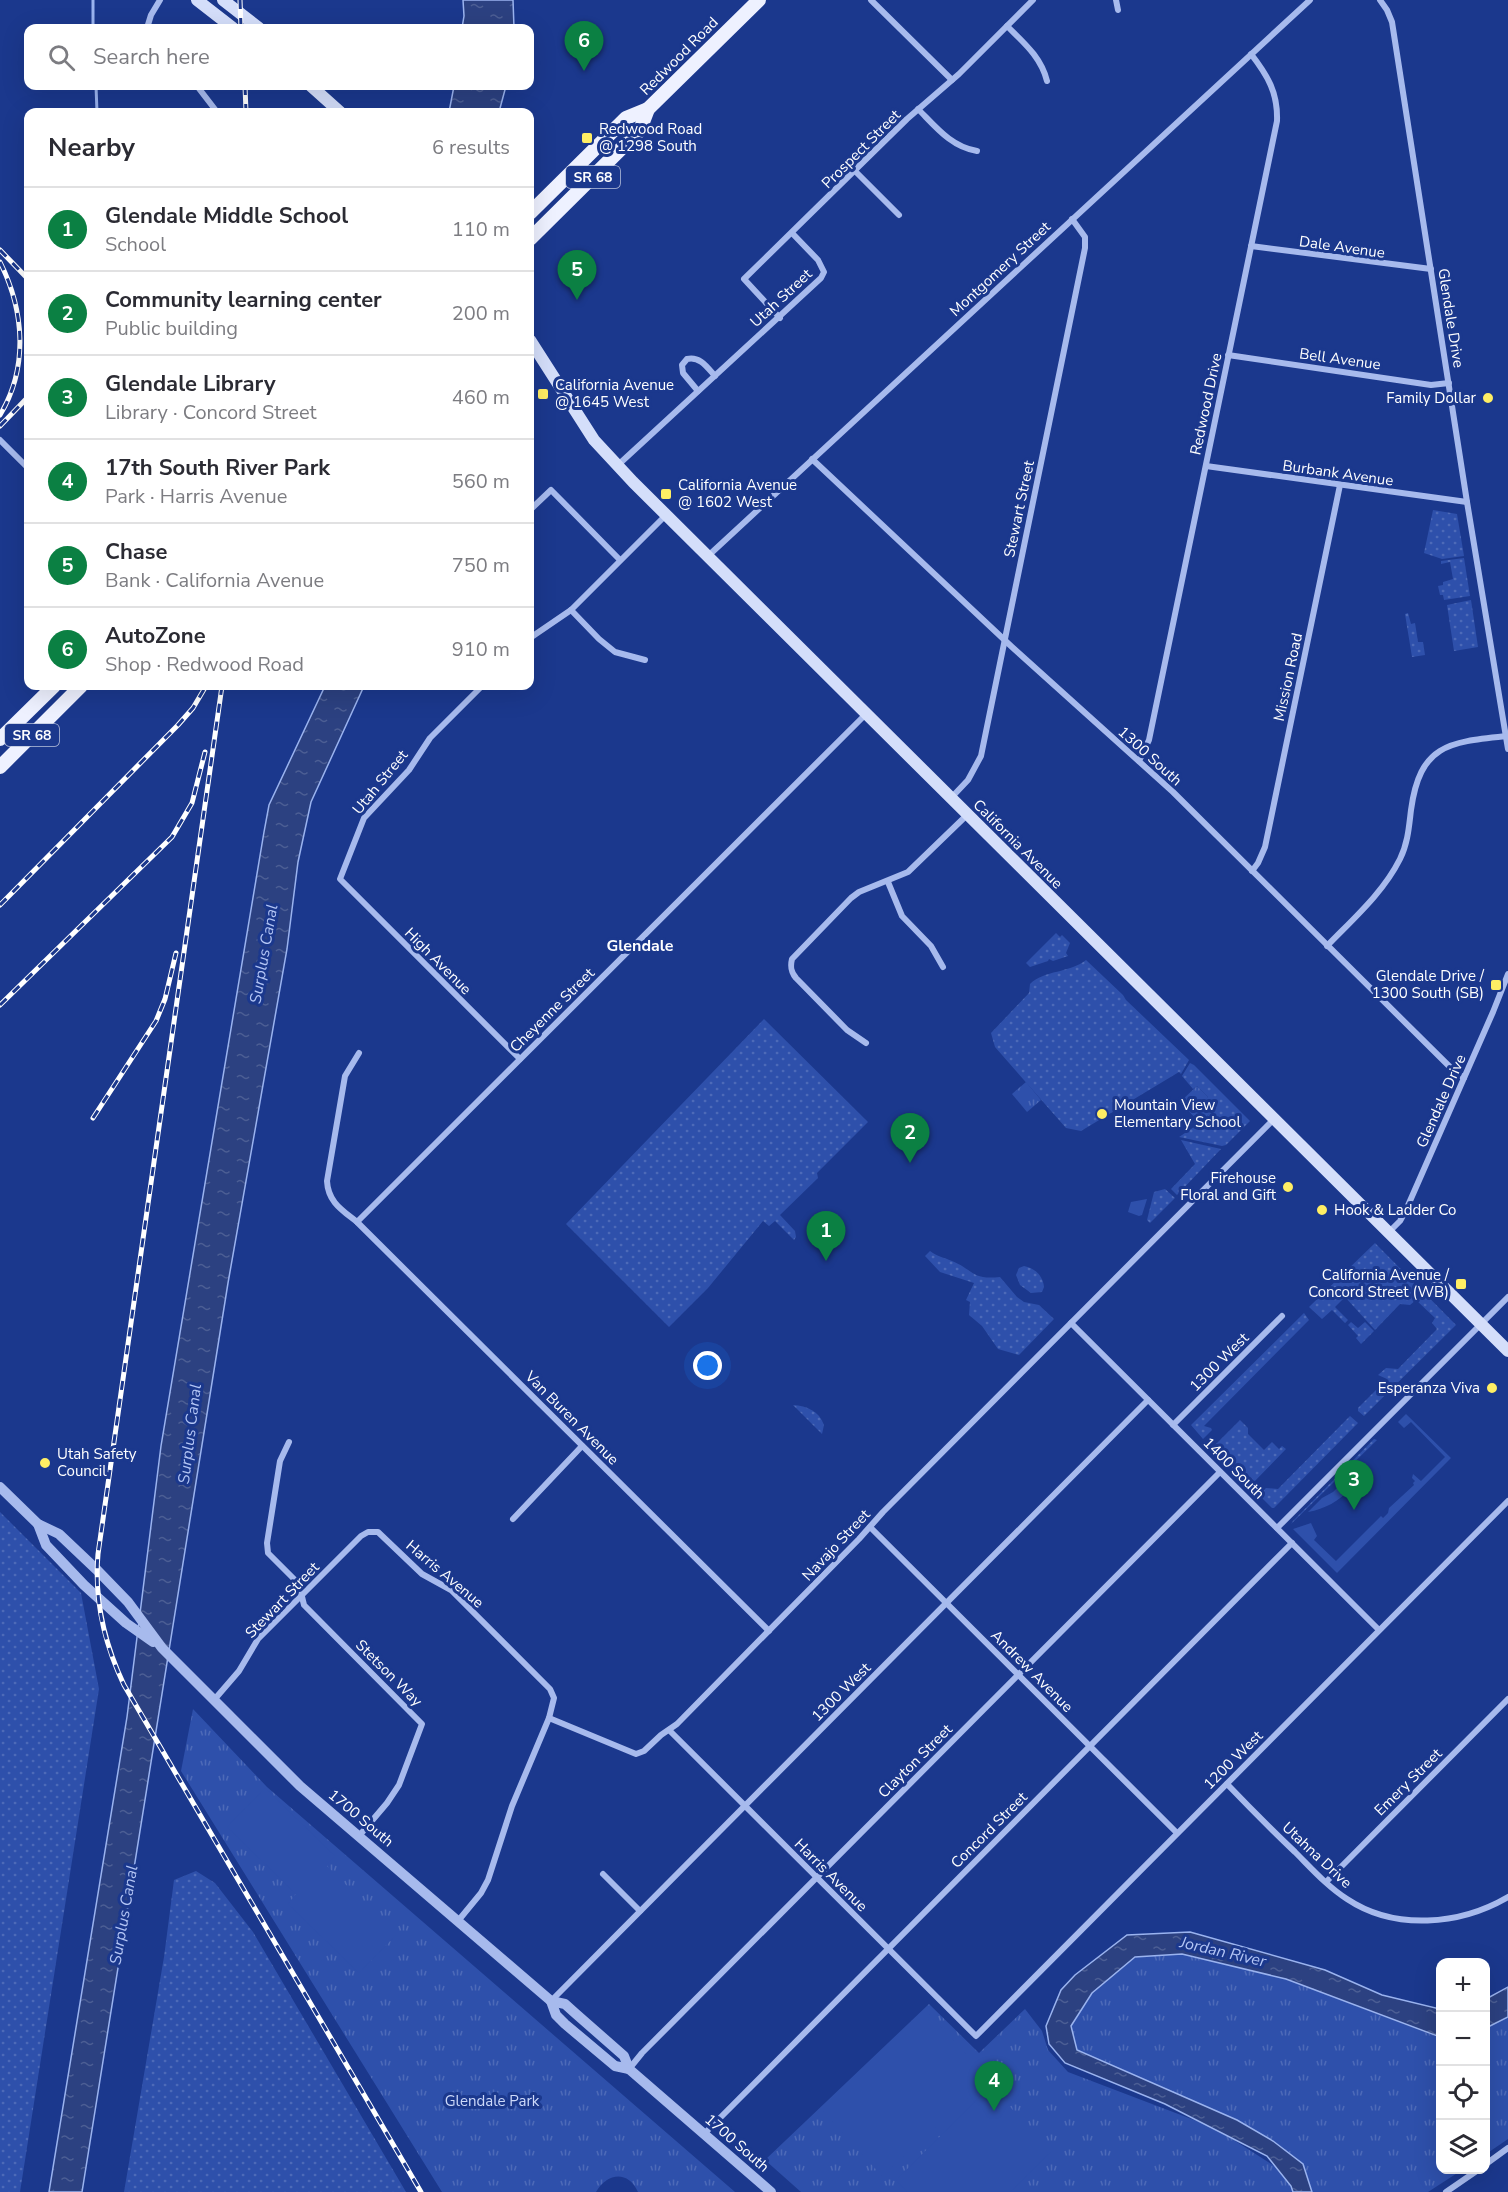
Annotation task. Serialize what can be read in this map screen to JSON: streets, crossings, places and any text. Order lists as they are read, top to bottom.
{
  "streets": {
    "main road": ["Redwood Road", "SR 68", "California Avenue"],
    "street": [
      "Prospect Street",
      "Dale Avenue",
      "Montgomery Street",
      "Utah Street",
      "Glendale Drive",
      "Bell Avenue",
      "Redwood Drive",
      "Burbank Avenue",
      "Stewart Street",
      "Mission Road",
      "1300 South",
      "High Avenue",
      "Cheyenne Street",
      "1300 West",
      "Van Buren Avenue",
      "1400 South",
      "Navajo Street",
      "Harris Avenue",
      "Andrew Avenue",
      "Stetson Way",
      "1200 West",
      "Clayton Street",
      "Emery Street",
      "1700 South",
      "Concord Street",
      "Utahna Drive"
    ]
  },
  "crossings": [
    ["Prospect Street", "Utah Street"],
    ["Dale Avenue", "Glendale Drive"],
    ["Dale Avenue", "Redwood Drive"],
    ["Montgomery Street", "Redwood Drive"],
    ["Montgomery Street", "Stewart Street"],
    ["Montgomery Street", "1300 South"],
    ["Montgomery Street", "California Avenue"],
    ["Utah Street", "California Avenue"],
    ["Utah Street", "High Avenue"],
    ["Glendale Drive", "Bell Avenue"],
    ["Glendale Drive", "Burbank Avenue"],
    ["Glendale Drive", "1300 South"],
    ["Glendale Drive", "California Avenue"],
    ["Bell Avenue", "Redwood Drive"],
    ["Redwood Drive", "Burbank Avenue"],
    ["Redwood Drive", "1300 South"],
    ["Burbank Avenue", "Mission Road"],
    ["Stewart Street", "1300 South"],
    ["Stewart Street", "California Avenue"],
    ["Stewart Street", "Harris Avenue"],
    ["Stewart Street", "Stetson Way"],
    ["Stewart Street", "1700 South"],
    ["Mission Road", "1300 South"],
    ["California Avenue", "Cheyenne Street"],
    ["California Avenue", "Navajo Street"],
    ["High Avenue", "Cheyenne Street"],
    ["Cheyenne Street", "Van Buren Avenue"],
    ["1300 West", "1400 South"],
    ["1300 West", "Harris Avenue"],
    ["1300 West", "Andrew Avenue"],
    ["1300 West", "1700 South"],
    ["Van Buren Avenue", "Navajo Street"],
    ["1400 South", "Navajo Street"],
    ["1400 South", "1200 West"],
    ["1400 South", "Clayton Street"],
    ["1400 South", "Concord Street"],
    ["Navajo Street", "Harris Avenue"],
    ["Navajo Street", "Andrew Avenue"],
    ["Harris Avenue", "1200 West"],
    ["Harris Avenue", "Clayton Street"],
    ["Harris Avenue", "Concord Street"],
    ["Andrew Avenue", "1200 West"],
    ["Andrew Avenue", "Clayton Street"],
    ["Andrew Avenue", "Concord Street"],
    ["Stetson Way", "1700 South"],
    ["1200 West", "Utahna Drive"],
    ["Clayton Street", "1700 South"],
    ["Emery Street", "Utahna Drive"],
    ["1700 South", "Concord Street"]
  ],
  "districts": ["Glendale"],
  "water": ["Surplus Canal", "Jordan River"],
  "parks": ["Glendale Park"],
  "places": {
    "transit": [
      "Redwood Road @ 1298 South",
      "California Avenue @ 1645 West",
      "California Avenue @ 1602 West",
      "Glendale Drive / 1300 South (SB)",
      "California Avenue / Concord Street (WB)"
    ],
    "other": [
      "Family Dollar",
      "Mountain View Elementary School",
      "Firehouse Floral and Gift",
      "Hook & Ladder Co",
      "Esperanza Viva",
      "Utah Safety Council"
    ]
  },
  "page": {
    "pins": [
      "6",
      "5",
      "2",
      "1",
      "3",
      "4"
    ],
    "search": "Search here",
    "heading": ["Nearby", "6 results"],
    "list": [
      {
        "mark": "1",
        "name": "Glendale Middle School",
        "note": "School",
        "value": "110 m"
      },
      {
        "mark": "2",
        "name": "Community learning center",
        "note": "Public building",
        "value": "200 m"
      },
      {
        "mark": "3",
        "name": "Glendale Library",
        "note": "Library · Concord Street",
        "value": "460 m"
      },
      {
        "mark": "4",
        "name": "17th South River Park",
        "note": "Park · Harris Avenue",
        "value": "560 m"
      },
      {
        "mark": "5",
        "name": "Chase",
        "note": "Bank · California Avenue",
        "value": "750 m"
      },
      {
        "mark": "6",
        "name": "AutoZone",
        "note": "Shop · Redwood Road",
        "value": "910 m"
      }
    ],
    "map_buttons": ["+", "−"]
  }
}
